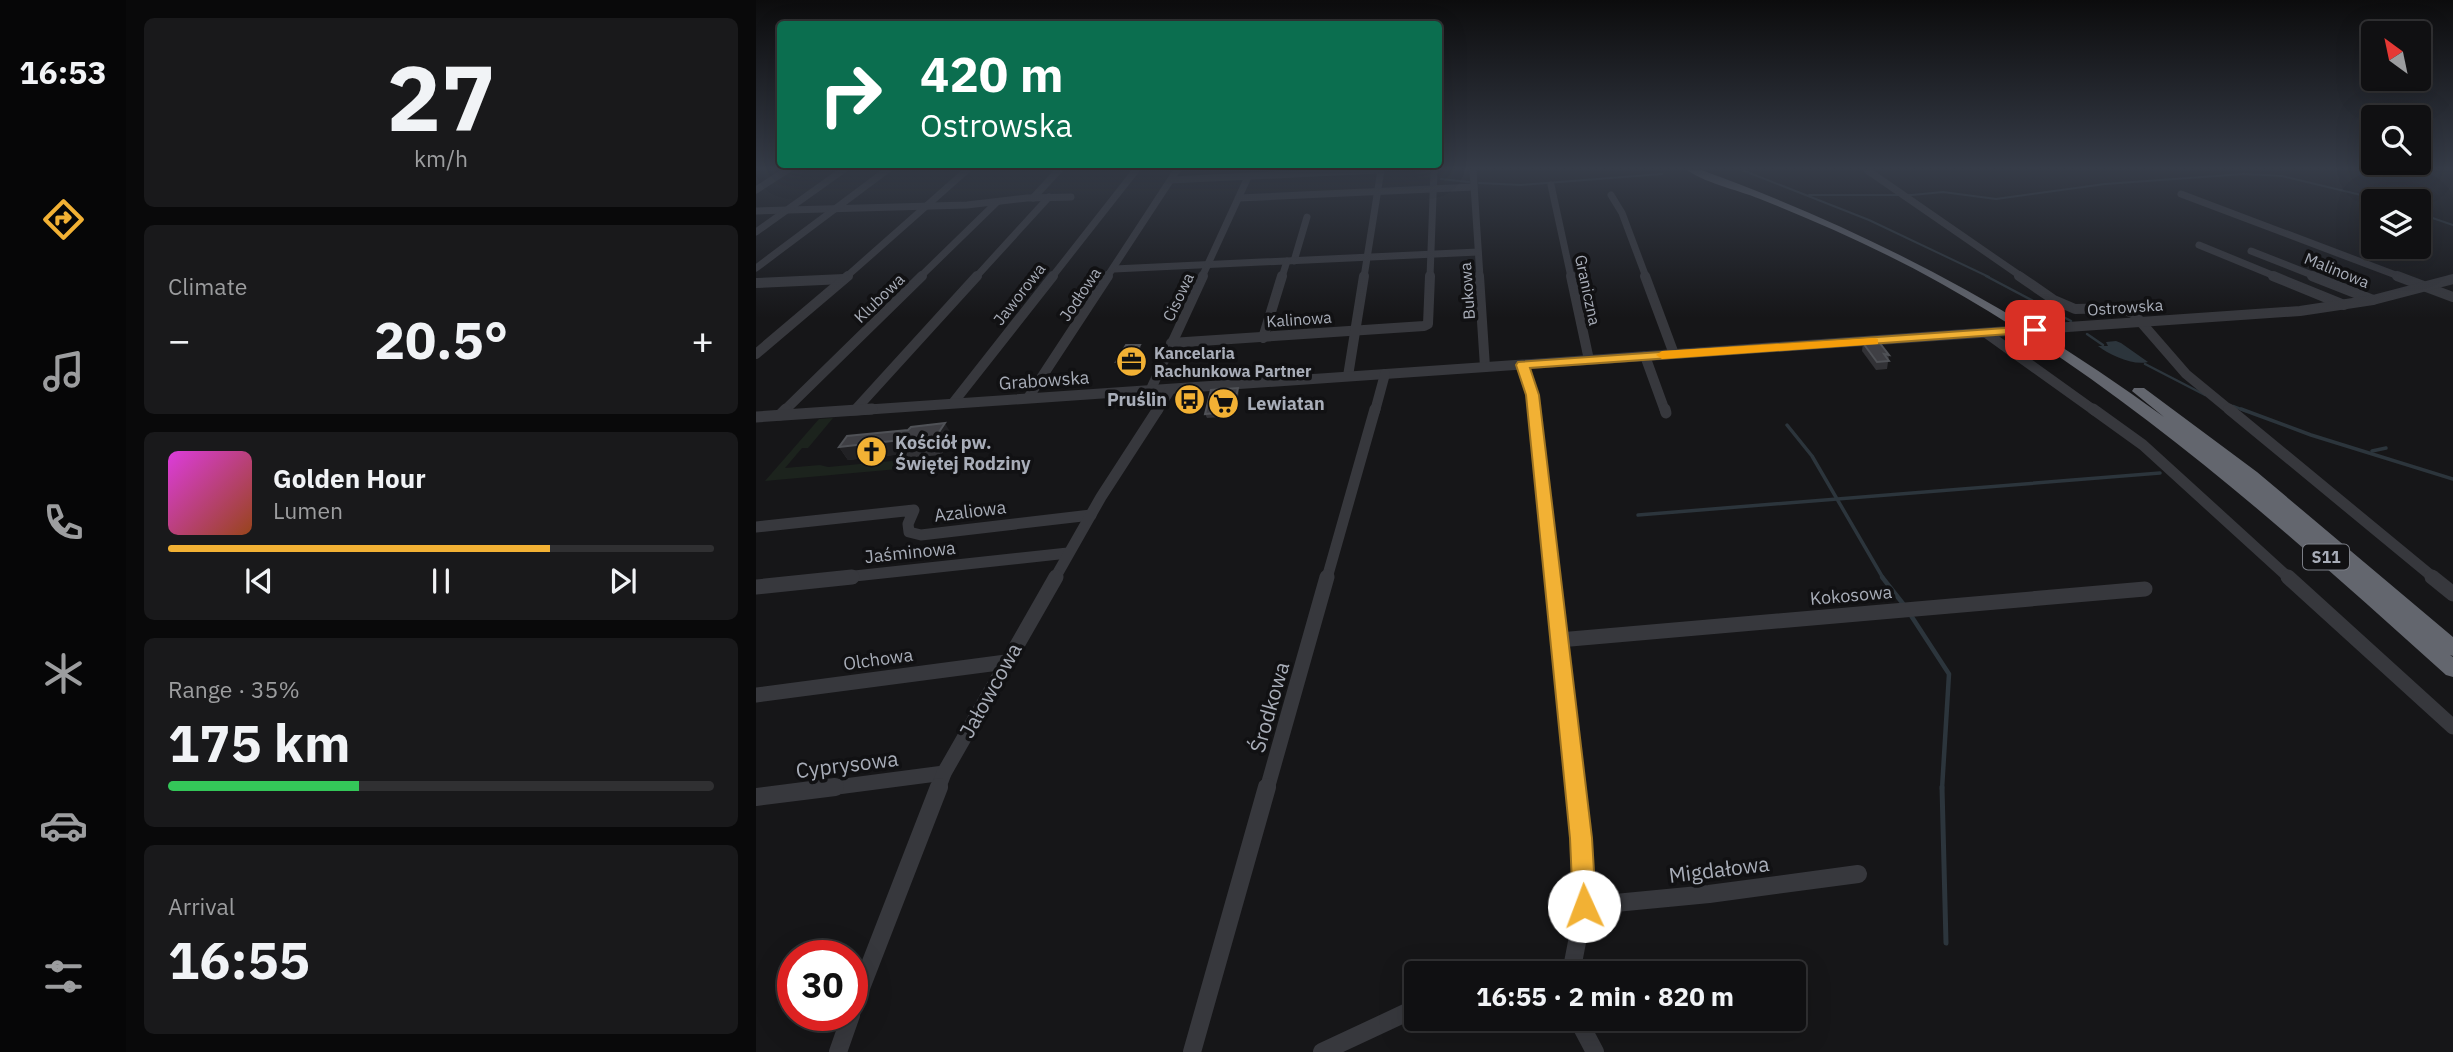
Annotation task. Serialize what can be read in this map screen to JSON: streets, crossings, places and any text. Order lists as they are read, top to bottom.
{
  "streets": {
    "highway": ["S11"],
    "street": [
      "Malinowa",
      "Graniczna",
      "Bukowa",
      "Jaworowa",
      "Jodłowa",
      "Cisowa",
      "Klubowa",
      "Ostrowska",
      "Kalinowa",
      "Grabowska",
      "Azaliowa",
      "Jaśminowa",
      "Kokosowa",
      "Olchowa",
      "Jałowcowa",
      "Środkowa",
      "Cyprysowa",
      "Migdałowa"
    ]
  },
  "crossings": [
    ["Malinowa", "Ostrowska"],
    ["Graniczna", "Ostrowska"],
    ["Bukowa", "Grabowska"],
    ["Jaworowa", "Grabowska"],
    ["Jodłowa", "Grabowska"],
    ["Cisowa", "Kalinowa"],
    ["Cisowa", "Grabowska"],
    ["Klubowa", "Grabowska"],
    ["Ostrowska", "Grabowska"],
    ["Grabowska", "Jałowcowa"],
    ["Grabowska", "Środkowa"],
    ["Azaliowa", "Jałowcowa"],
    ["Jaśminowa", "Jałowcowa"],
    ["Olchowa", "Jałowcowa"],
    ["Jałowcowa", "Cyprysowa"]
  ],
  "places": {
    "office": ["Kancelaria Rachunkowa Partner"],
    "bus stop": ["Pruślin"],
    "supermarket": ["Lewiatan"],
    "church": ["Kościół pw. Świętej Rodziny"]
  },
  "north": "top left",
  "page": {
    "tabs": "16:53",
    "tile": [
      ["27", "km/h"],
      "Climate",
      ["Range · 35%", "175 km"],
      ["Arrival", "16:55"]
    ],
    "turn": ["420 m", "Ostrowska"],
    "heat": ["−", "20.5°", "+"],
    "song": ["Golden Hour", "Lumen"],
    "limit": "30",
    "trip": "16:55 · 2 min · 820 m"
  }
}
